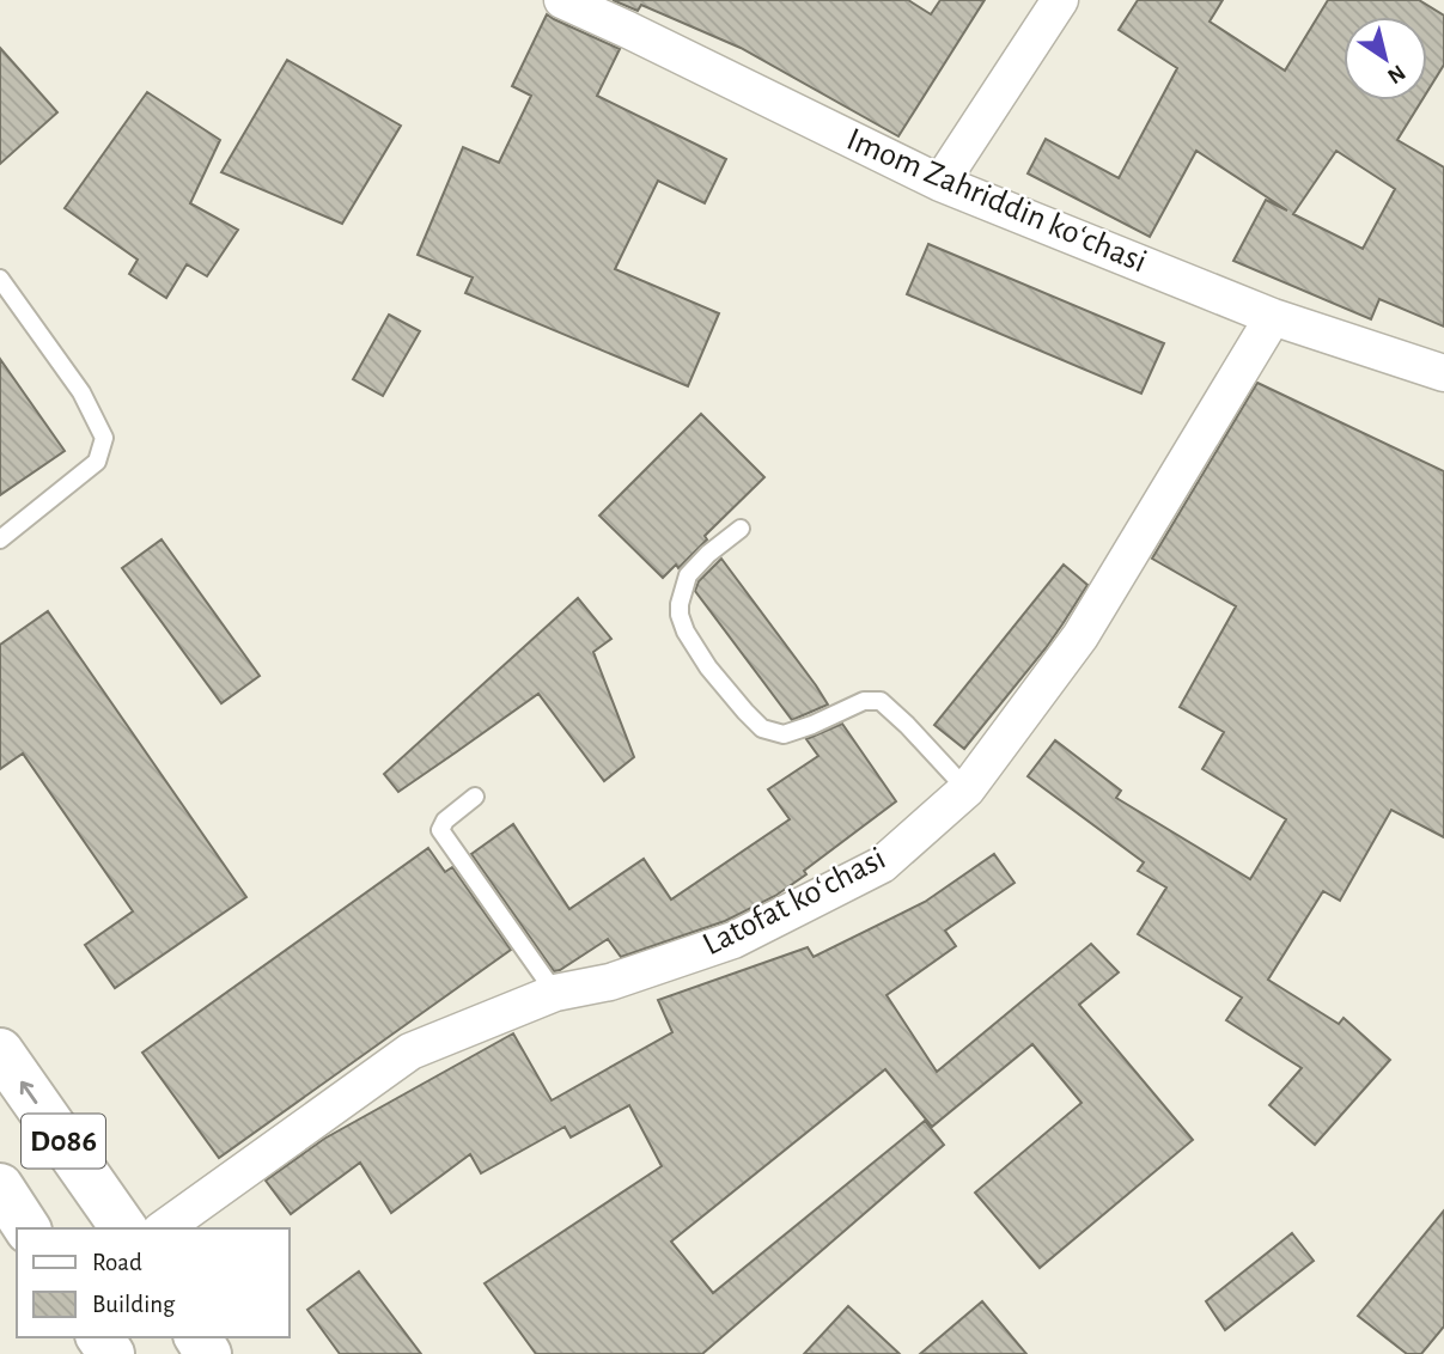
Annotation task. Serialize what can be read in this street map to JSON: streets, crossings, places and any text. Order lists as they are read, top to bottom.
{
  "streets": {
    "main road": ["D086"],
    "street": ["Imom Zahriddin koʻchasi", "Latofat koʻchasi"]
  },
  "crossings": [
    ["Imom Zahriddin koʻchasi", "Latofat koʻchasi"]
  ],
  "legend": ["Road", "Building"],
  "north": "bottom right"
}
